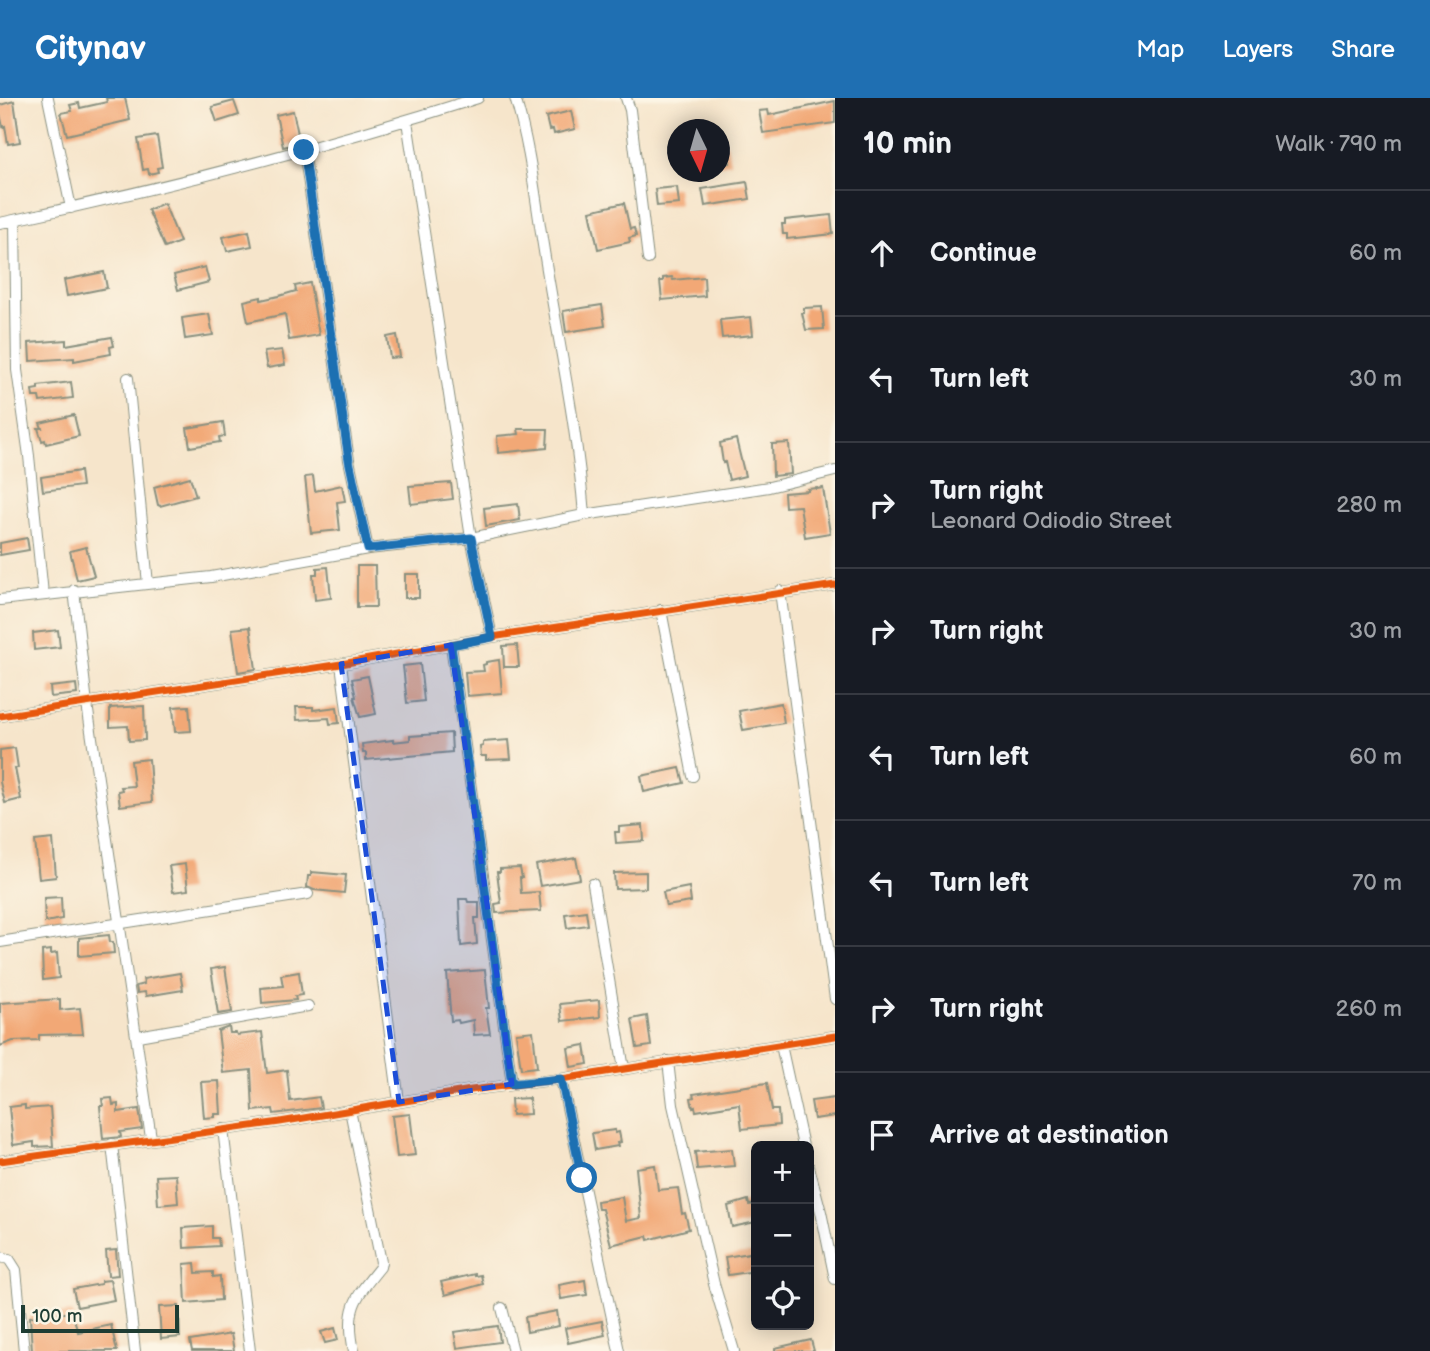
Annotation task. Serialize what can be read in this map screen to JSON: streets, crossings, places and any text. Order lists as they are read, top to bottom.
{
  "scale_bar": "100 m",
  "north": "bottom",
  "page": {
    "header": "Citynav",
    "nav": ["Map", "Layers", "Share"],
    "heading": ["10 min", "Walk · 790 m"],
    "list": [
      ["Continue", "60 m"],
      ["Turn left", "30 m"],
      ["Turn right", "Leonard Odiodio Street", "280 m"],
      ["Turn right", "30 m"],
      ["Turn left", "60 m"],
      ["Turn left", "70 m"],
      ["Turn right", "260 m"],
      "Arrive at destination"
    ],
    "map_buttons": ["+", "−"],
    "scale": "100 m"
  }
}
